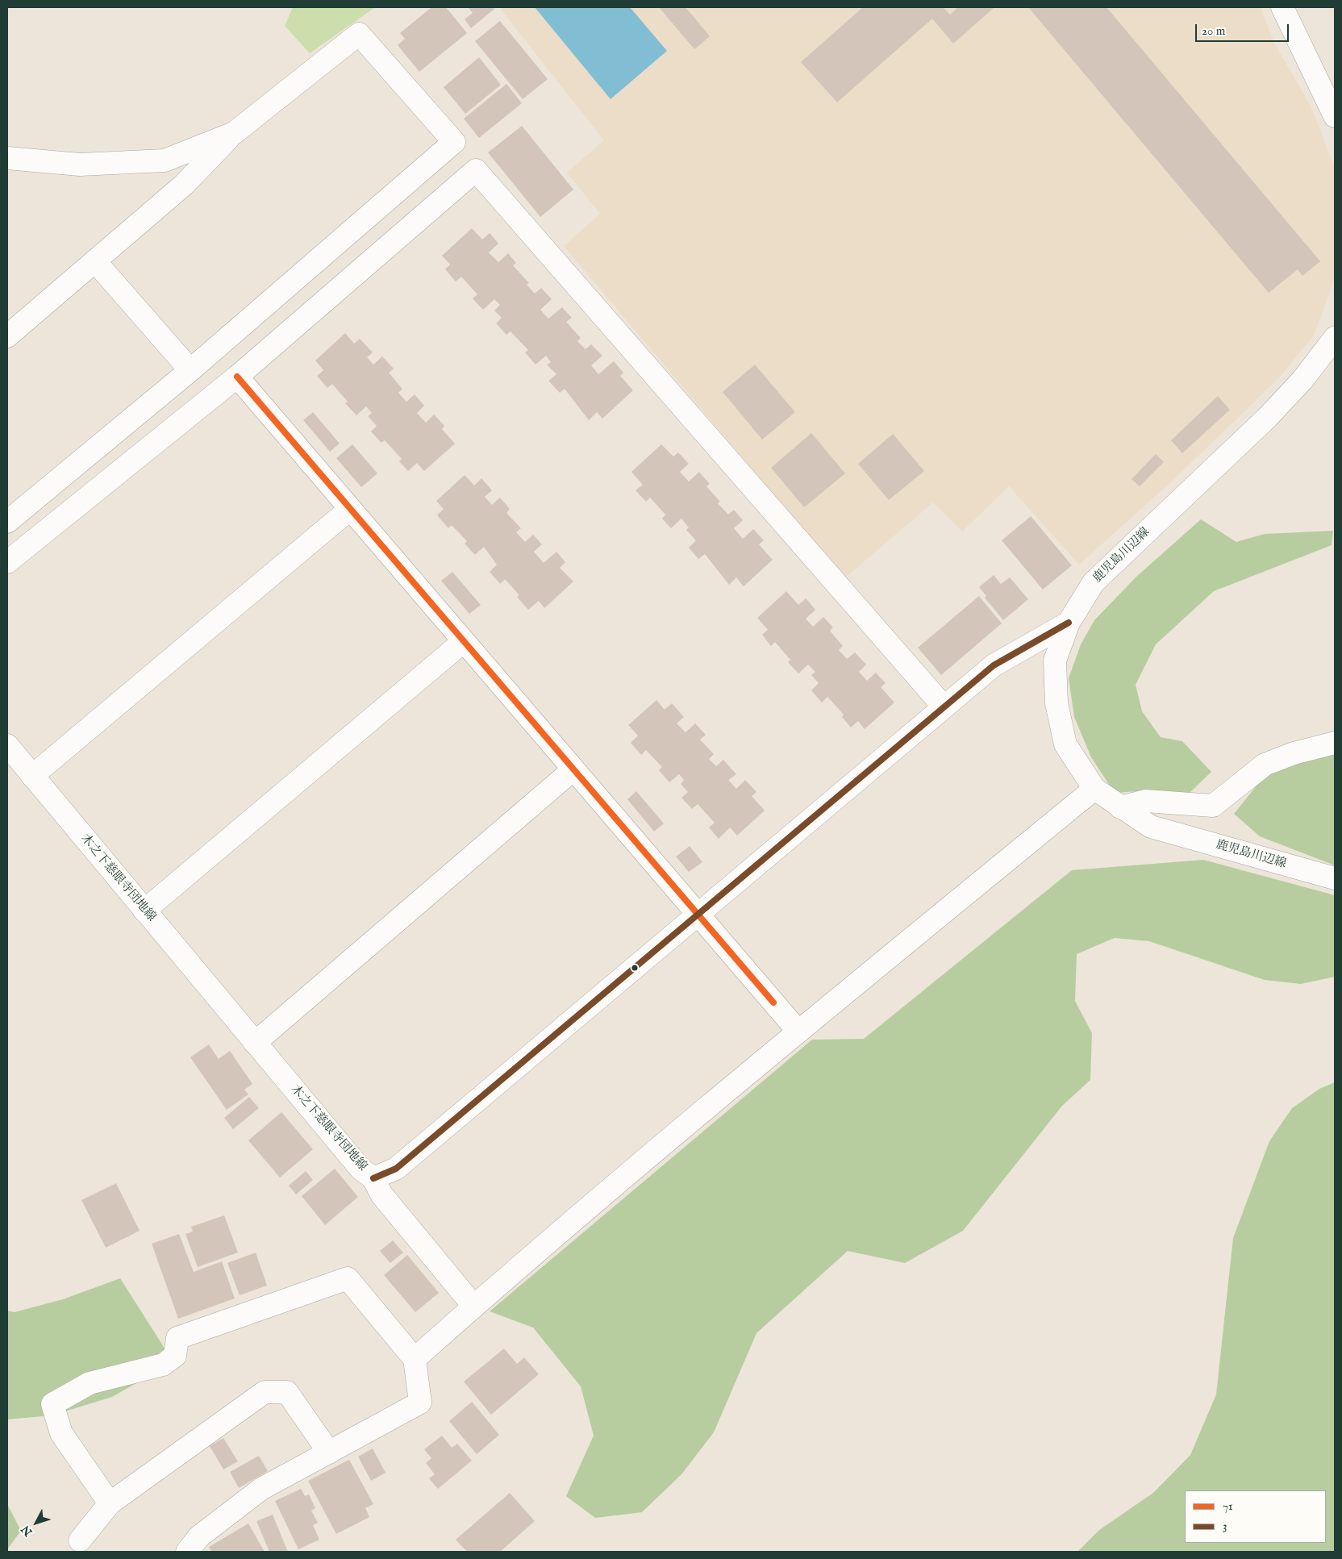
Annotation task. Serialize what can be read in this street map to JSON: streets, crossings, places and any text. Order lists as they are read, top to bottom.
{
  "streets": {
    "street": ["鹿児島川辺線", "木之下慈眼寺団地線"]
  },
  "crossings": [
    ["鹿児島川辺線", "木之下慈眼寺団地線"]
  ],
  "lines": ["transit line 71", "transit line 3"],
  "legend": ["71", "3"],
  "scale_bar": "20 m",
  "north": "bottom left"
}
